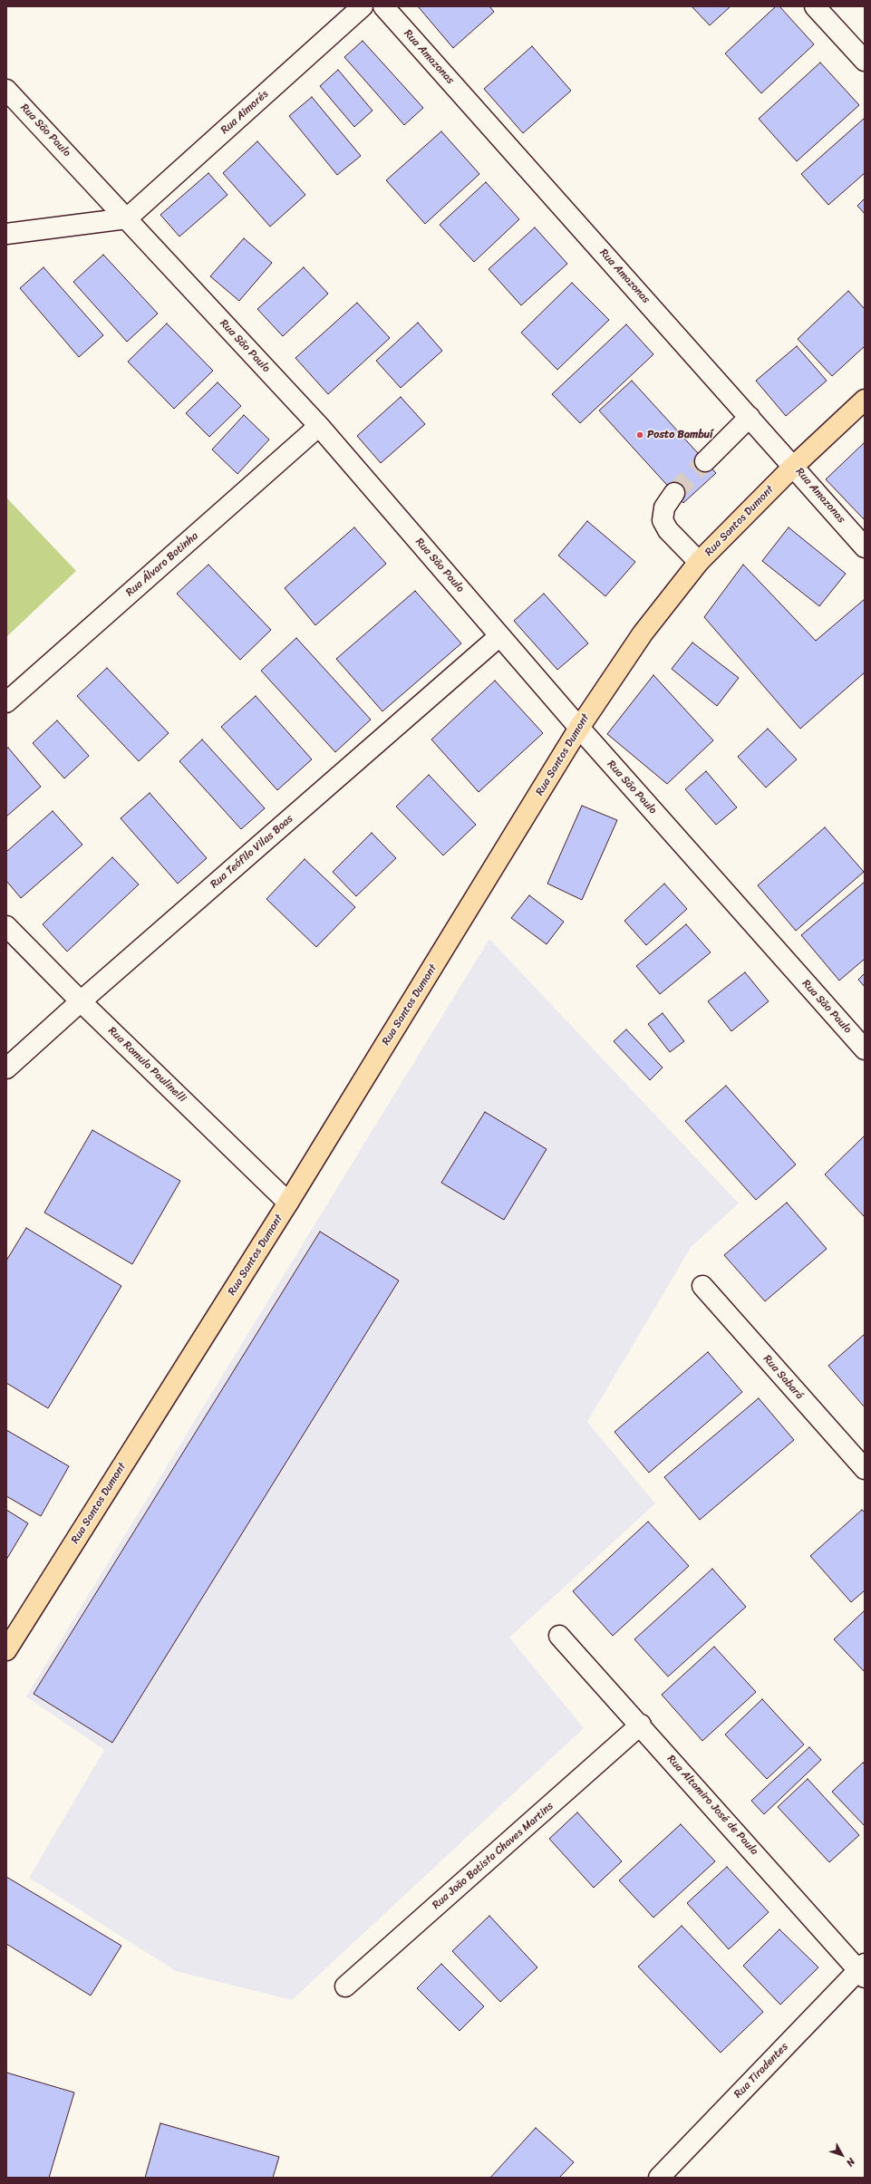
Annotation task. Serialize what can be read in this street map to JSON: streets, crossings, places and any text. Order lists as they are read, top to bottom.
{
  "streets": {
    "main road": ["Rua Santos Dumont"],
    "street": [
      "Rua Amazonas",
      "Rua Aimorés",
      "Rua São Paulo",
      "Rua Álvaro Botinha",
      "Rua Teófilo Vilas Boas",
      "Rua Romulo Paulinelli",
      "Rua Sabará",
      "Rua Altamiro José de Paula",
      "Rua João Batista Chaves Martins",
      "Rua Tiradentes"
    ]
  },
  "crossings": [
    ["Rua Amazonas", "Rua Santos Dumont"],
    ["Rua Aimorés", "Rua São Paulo"],
    ["Rua São Paulo", "Rua Santos Dumont"],
    ["Rua São Paulo", "Rua Álvaro Botinha"],
    ["Rua São Paulo", "Rua Teófilo Vilas Boas"],
    ["Rua Santos Dumont", "Rua Romulo Paulinelli"],
    ["Rua Teófilo Vilas Boas", "Rua Romulo Paulinelli"],
    ["Rua Altamiro José de Paula", "Rua João Batista Chaves Martins"],
    ["Rua Altamiro José de Paula", "Rua Tiradentes"]
  ],
  "places": ["Posto Bambuí"],
  "north": "bottom right"
}
